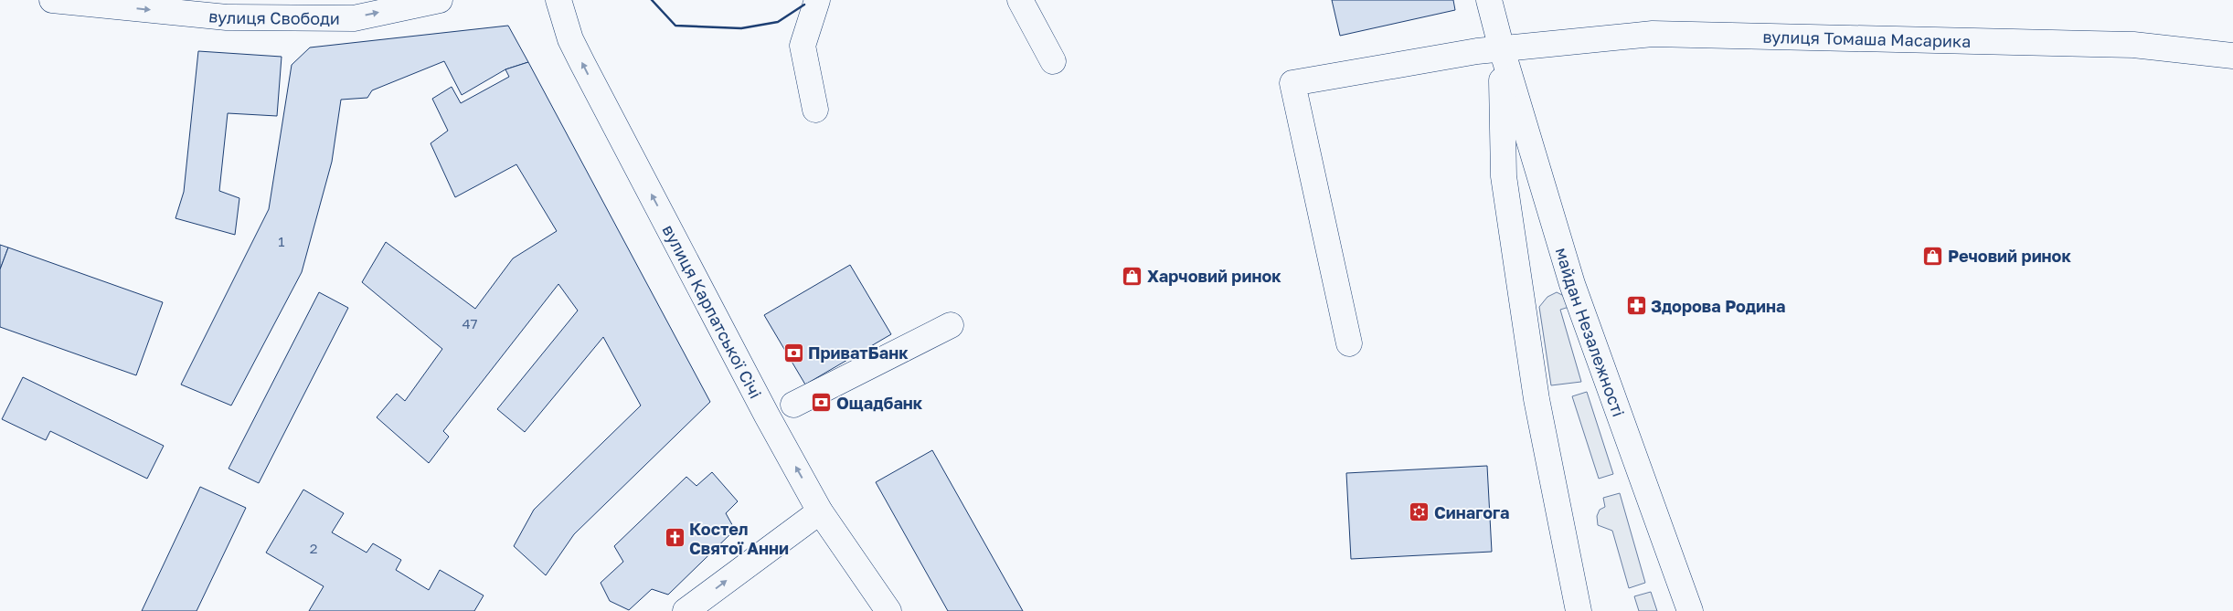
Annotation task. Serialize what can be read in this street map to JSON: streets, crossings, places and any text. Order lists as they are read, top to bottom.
{
  "streets": {
    "street": [
      "вулиця Свободи",
      "вулиця Томаша Масарика",
      "вулиця Карпатської Січі",
      "майдан Незалежності"
    ]
  },
  "crossings": [
    ["вулиця Томаша Масарика", "майдан Незалежності"]
  ],
  "one_way": ["вулиця Свободи", "вулиця Карпатської Січі"],
  "places": {
    "shop": ["Речовий ринок", "Харчовий ринок"],
    "pharmacy": ["Здорова Родина"],
    "bank": ["ПриватБанк", "Ощадбанк"],
    "synagogue": ["Синагога"],
    "church": ["Костел Святої Анни"]
  },
  "house_numbers": ["1", "47", "2"]
}
